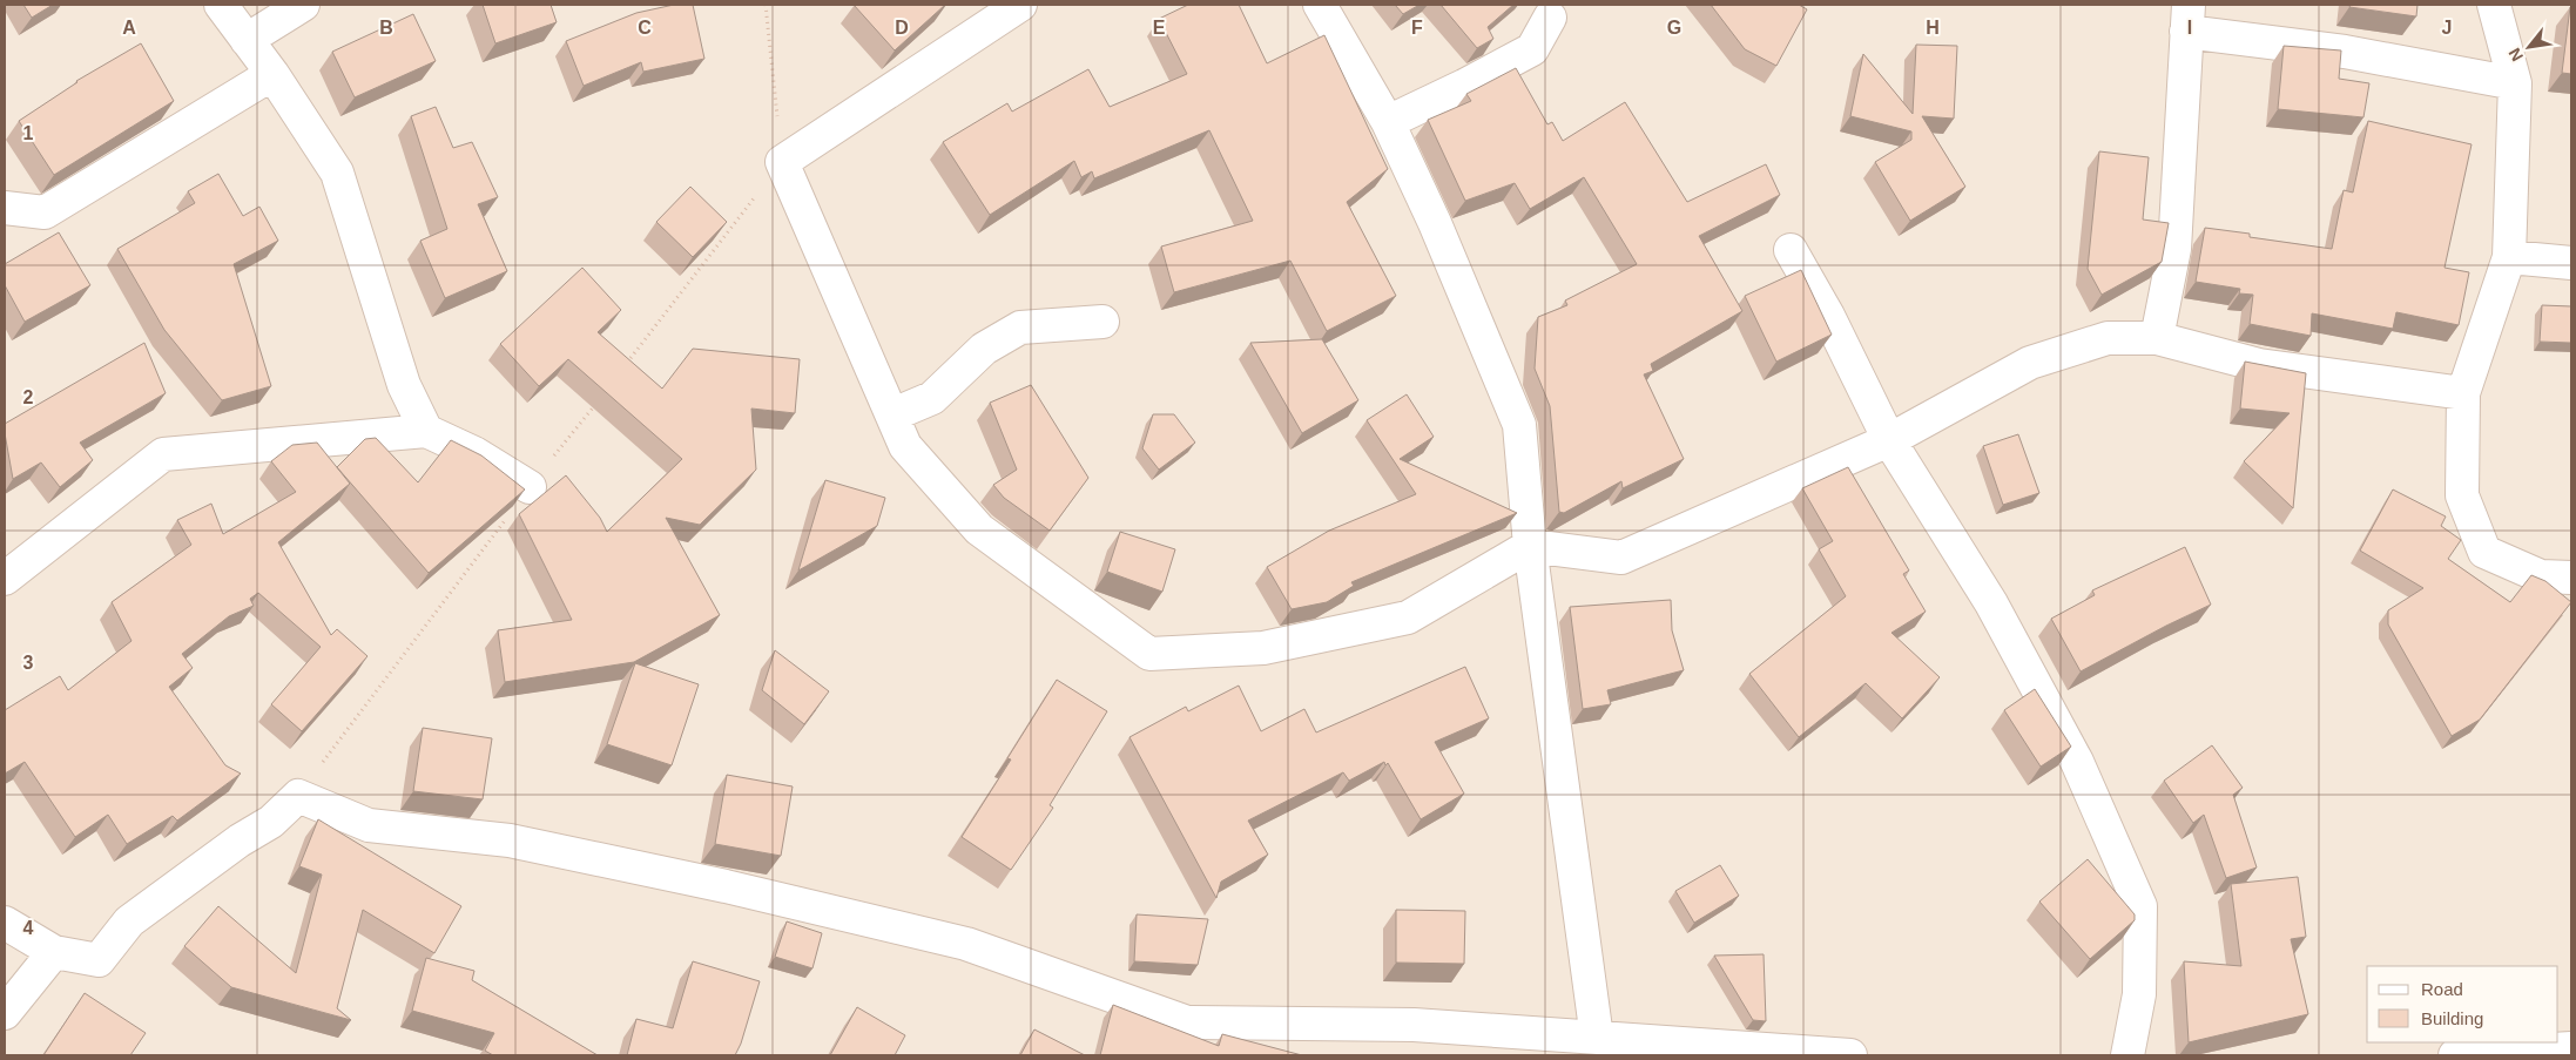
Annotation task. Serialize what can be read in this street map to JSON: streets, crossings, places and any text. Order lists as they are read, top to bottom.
{
  "legend": ["Road", "Building"],
  "north": "bottom left",
  "grid": {
    "columns": [
      "A",
      "B",
      "C",
      "D",
      "E",
      "F",
      "G",
      "H",
      "I",
      "J"
    ],
    "rows": [
      "1",
      "2",
      "3",
      "4"
    ]
  }
}
